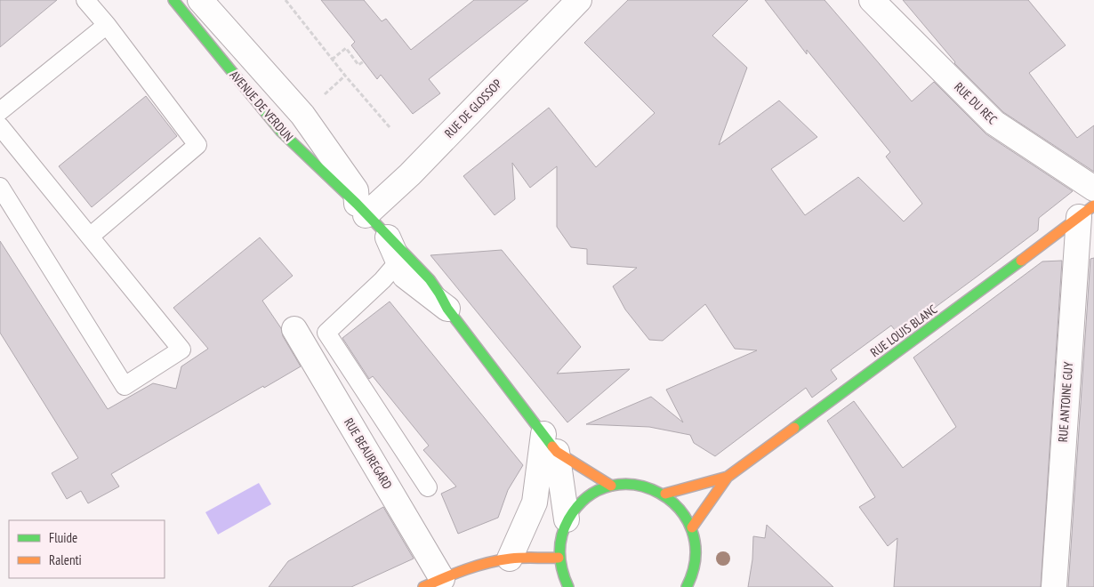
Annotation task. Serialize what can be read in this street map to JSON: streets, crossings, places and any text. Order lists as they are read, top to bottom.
{
  "streets": {
    "main road": ["AVENUE DE VERDUN", "RUE LOUIS BLANC"],
    "street": [
      "RUE DU REC",
      "RUE DE GLOSSOP",
      "RUE ANTOINE GUY",
      "RUE BEAUREGARD"
    ]
  },
  "crossings": [
    ["AVENUE DE VERDUN", "RUE DE GLOSSOP"],
    ["RUE LOUIS BLANC", "RUE ANTOINE GUY"]
  ],
  "legend": ["Fluide", "Ralenti"]
}
